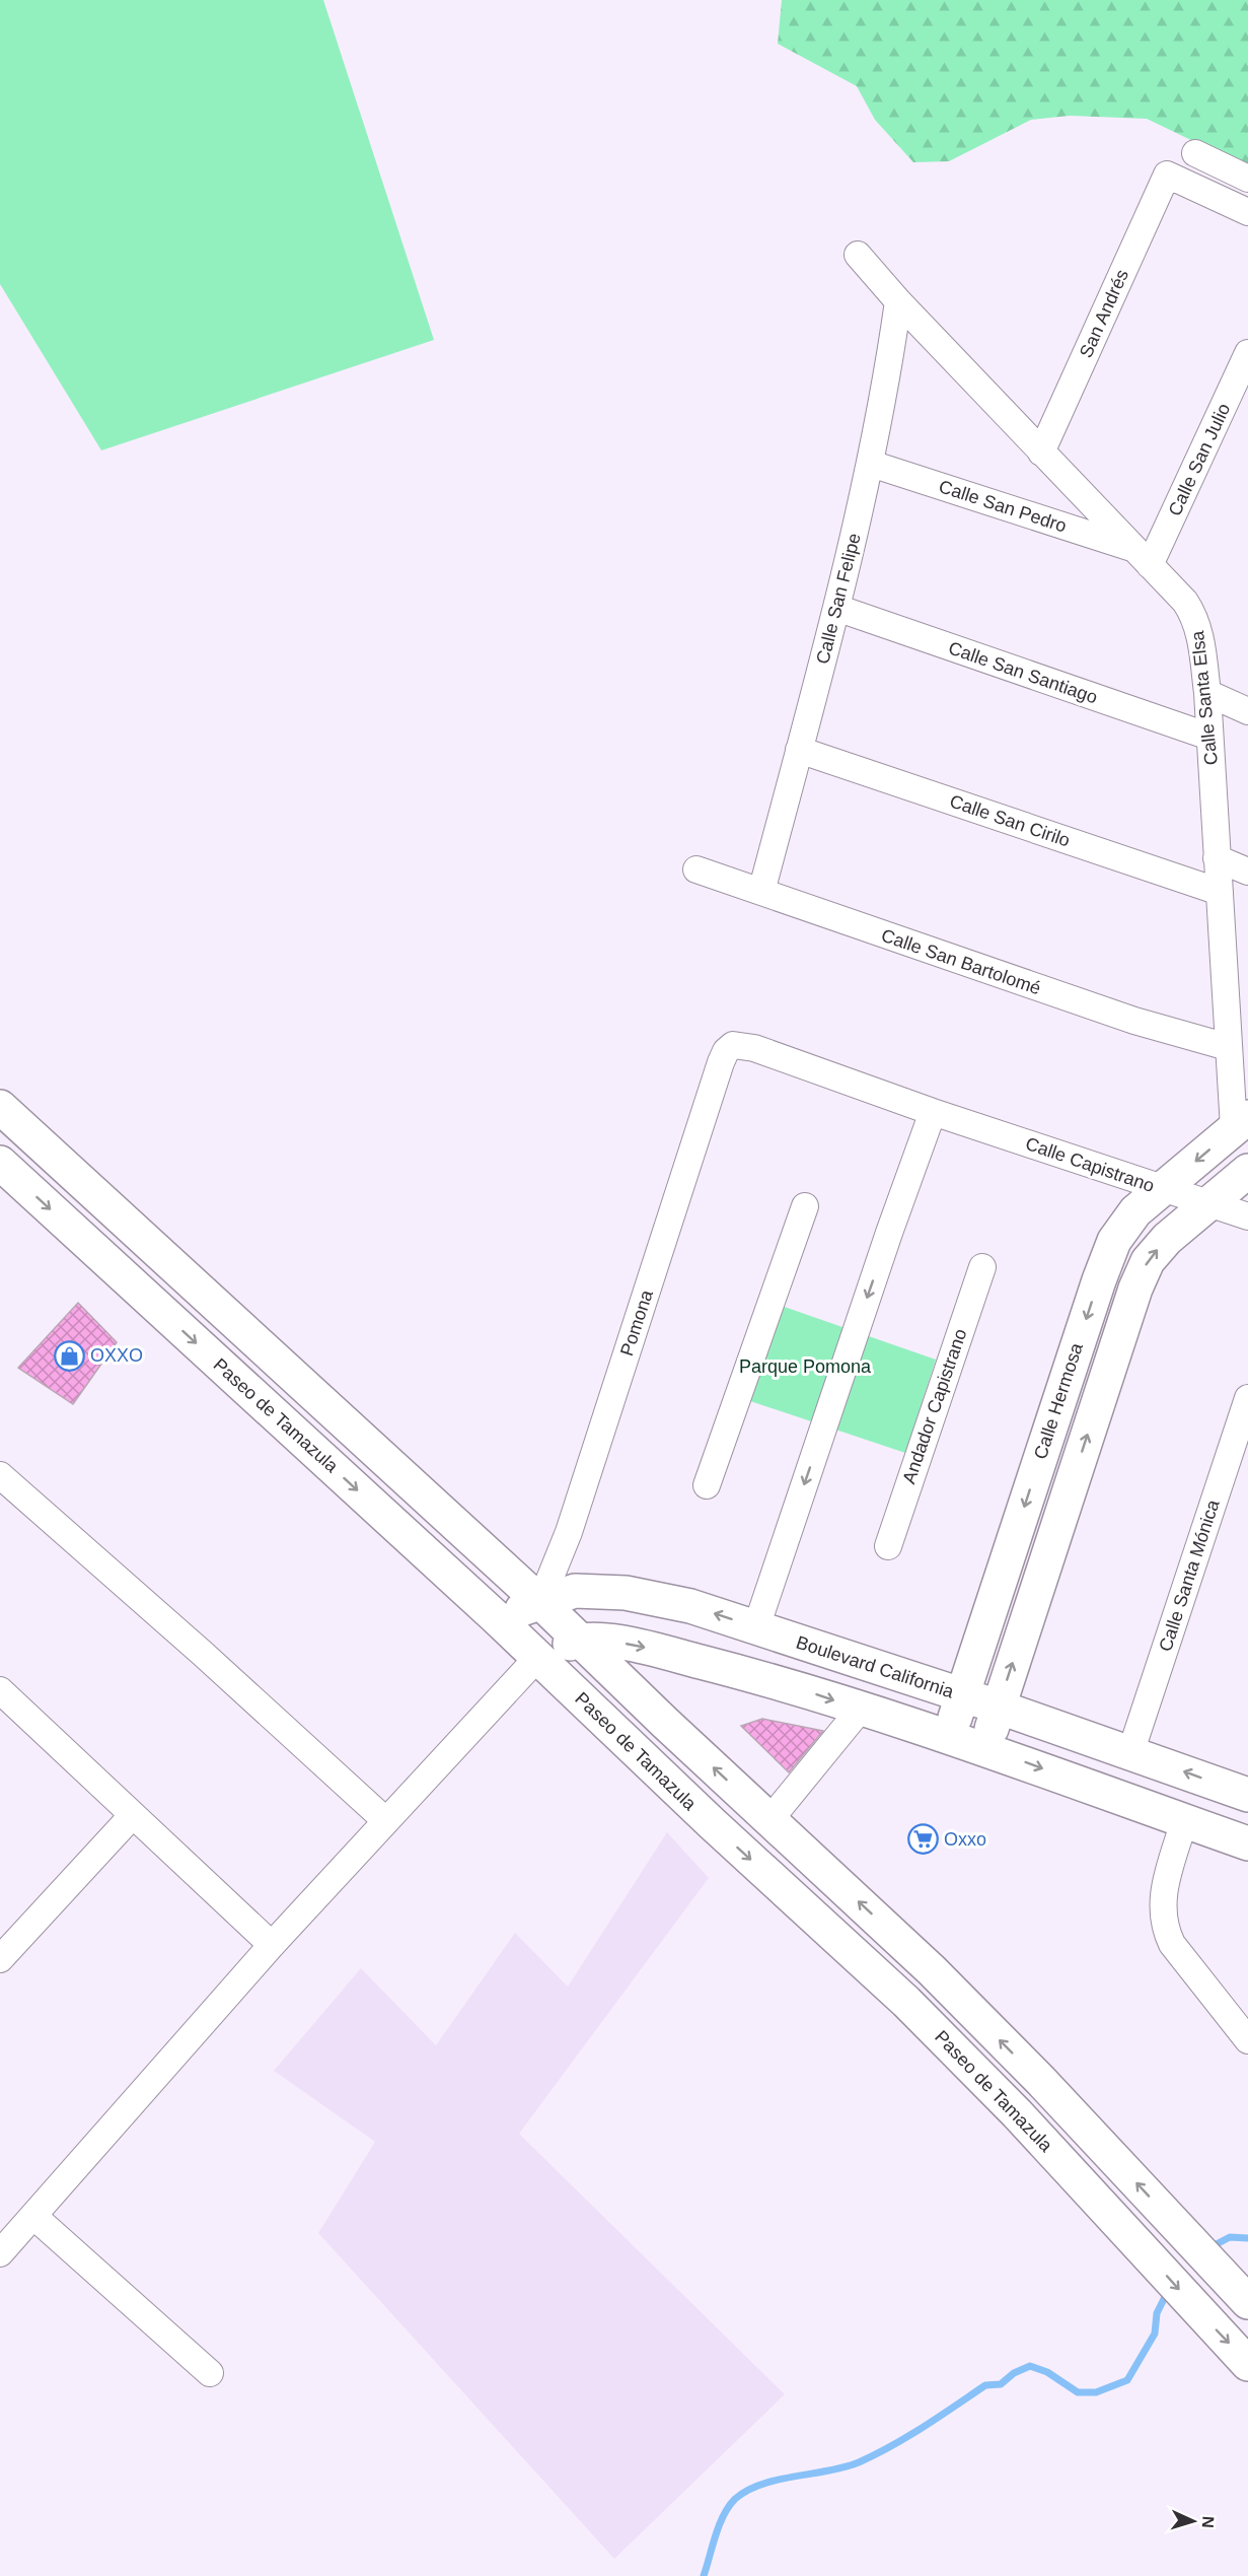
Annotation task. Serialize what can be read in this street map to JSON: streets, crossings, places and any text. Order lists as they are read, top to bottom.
{
  "streets": {
    "main road": ["Calle Hermosa", "Paseo de Tamazula", "Boulevard California"],
    "street": [
      "San Andrés",
      "Calle San Julio",
      "Calle San Pedro",
      "Calle San Felipe",
      "Calle San Santiago",
      "Calle Santa Elsa",
      "Calle San Cirilo",
      "Calle San Bartolomé",
      "Calle Capistrano",
      "Pomona",
      "Andador Capistrano",
      "Calle Santa Mónica"
    ]
  },
  "crossings": [
    ["San Andrés", "Calle Santa Elsa"],
    ["Calle San Julio", "Calle San Pedro"],
    ["Calle San Julio", "Calle Santa Elsa"],
    ["Calle San Pedro", "Calle San Felipe"],
    ["Calle San Pedro", "Calle Santa Elsa"],
    ["Calle San Felipe", "Calle San Santiago"],
    ["Calle San Felipe", "Calle Santa Elsa"],
    ["Calle San Felipe", "Calle San Cirilo"],
    ["Calle San Felipe", "Calle San Bartolomé"],
    ["Calle San Santiago", "Calle Santa Elsa"],
    ["Calle Santa Elsa", "Calle San Cirilo"],
    ["Calle Santa Elsa", "Calle San Bartolomé"],
    ["Calle Santa Elsa", "Calle Hermosa"],
    ["Calle Capistrano", "Pomona"],
    ["Calle Capistrano", "Calle Hermosa"],
    ["Pomona", "Boulevard California"],
    ["Calle Hermosa", "Boulevard California"],
    ["Paseo de Tamazula", "Boulevard California"],
    ["Calle Santa Mónica", "Boulevard California"]
  ],
  "parks": ["Parque Pomona"],
  "places": {
    "shop": ["OXXO"],
    "supermarket": ["Oxxo"]
  },
  "north": "right"
}
